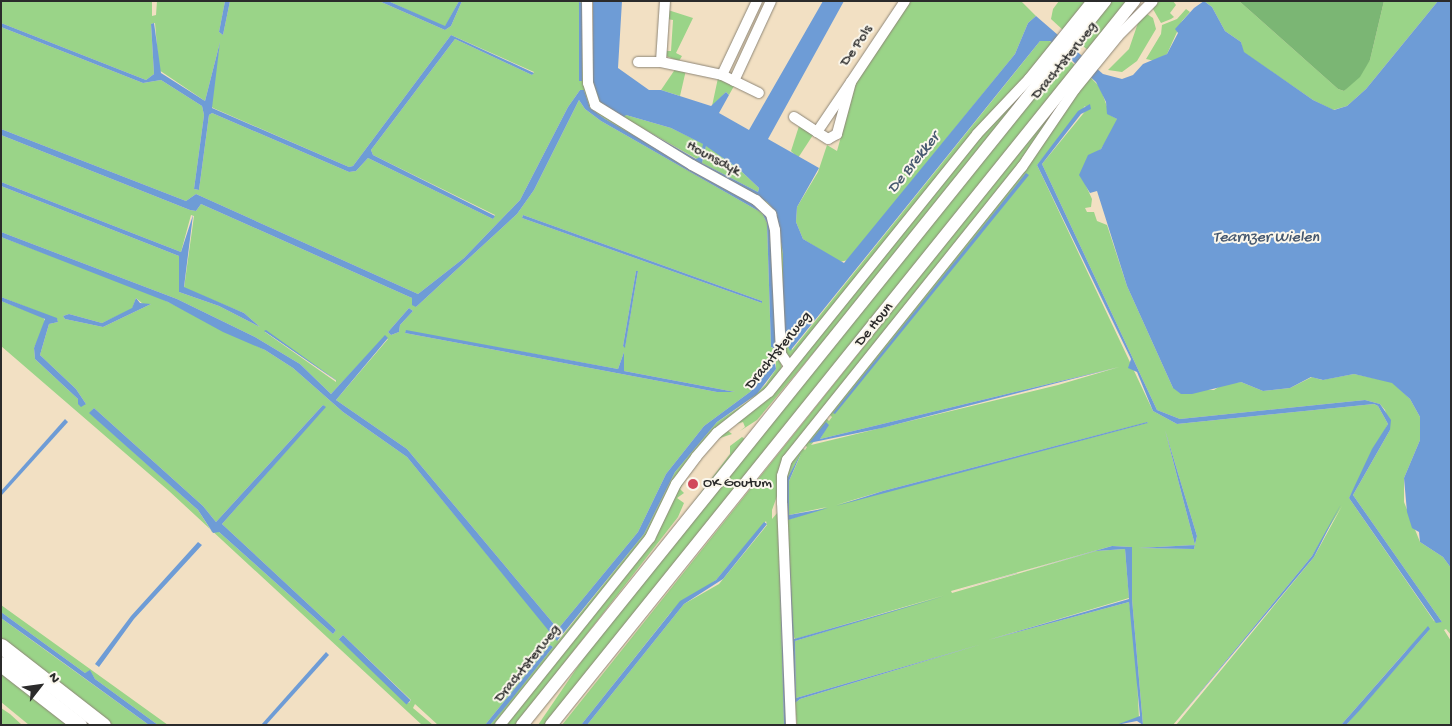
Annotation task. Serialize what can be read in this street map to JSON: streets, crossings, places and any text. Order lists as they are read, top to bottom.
{
  "streets": {
    "main road": ["Drachtsterweg"],
    "street": ["De Pols", "Hounsdyk", "De Houn"]
  },
  "crossings": [
    ["Drachtsterweg", "Hounsdyk"],
    ["Drachtsterweg", "De Houn"]
  ],
  "water": ["De Brekker", "Tearnzer Wielen"],
  "places": ["OK Goutum"],
  "north": "top right"
}
